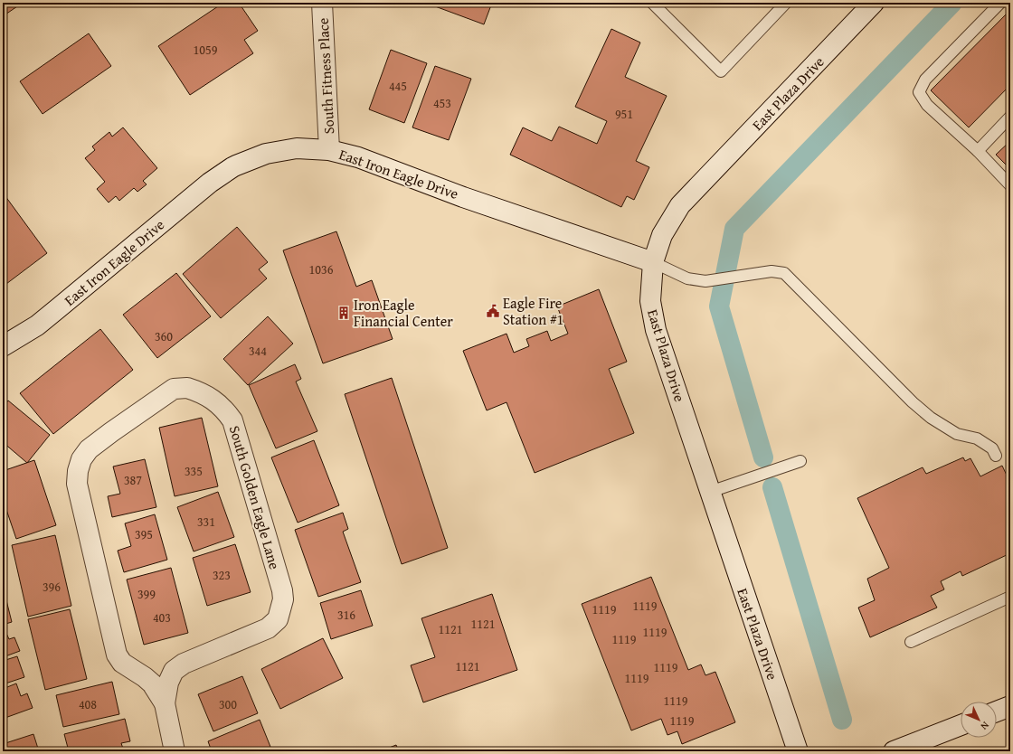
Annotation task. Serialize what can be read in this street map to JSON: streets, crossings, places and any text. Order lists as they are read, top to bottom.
{
  "streets": {
    "street": [
      "South Fitness Place",
      "East Plaza Drive",
      "East Iron Eagle Drive",
      "South Golden Eagle Lane"
    ]
  },
  "crossings": [
    ["South Fitness Place", "East Iron Eagle Drive"],
    ["East Plaza Drive", "East Iron Eagle Drive"]
  ],
  "places": {
    "public building": ["Eagle Fire Station #1"],
    "building": ["Iron Eagle Financial Center"]
  },
  "house_numbers": [
    "1059",
    "445",
    "453",
    "951",
    "1036",
    "360",
    "344",
    "335",
    "387",
    "331",
    "395",
    "323",
    "396",
    "399",
    "1119",
    "1119",
    "316",
    "403",
    "1121",
    "1121",
    "1119",
    "1119",
    "1121",
    "1119",
    "1119",
    "1119",
    "408",
    "300",
    "1119"
  ],
  "north": "bottom right"
}
